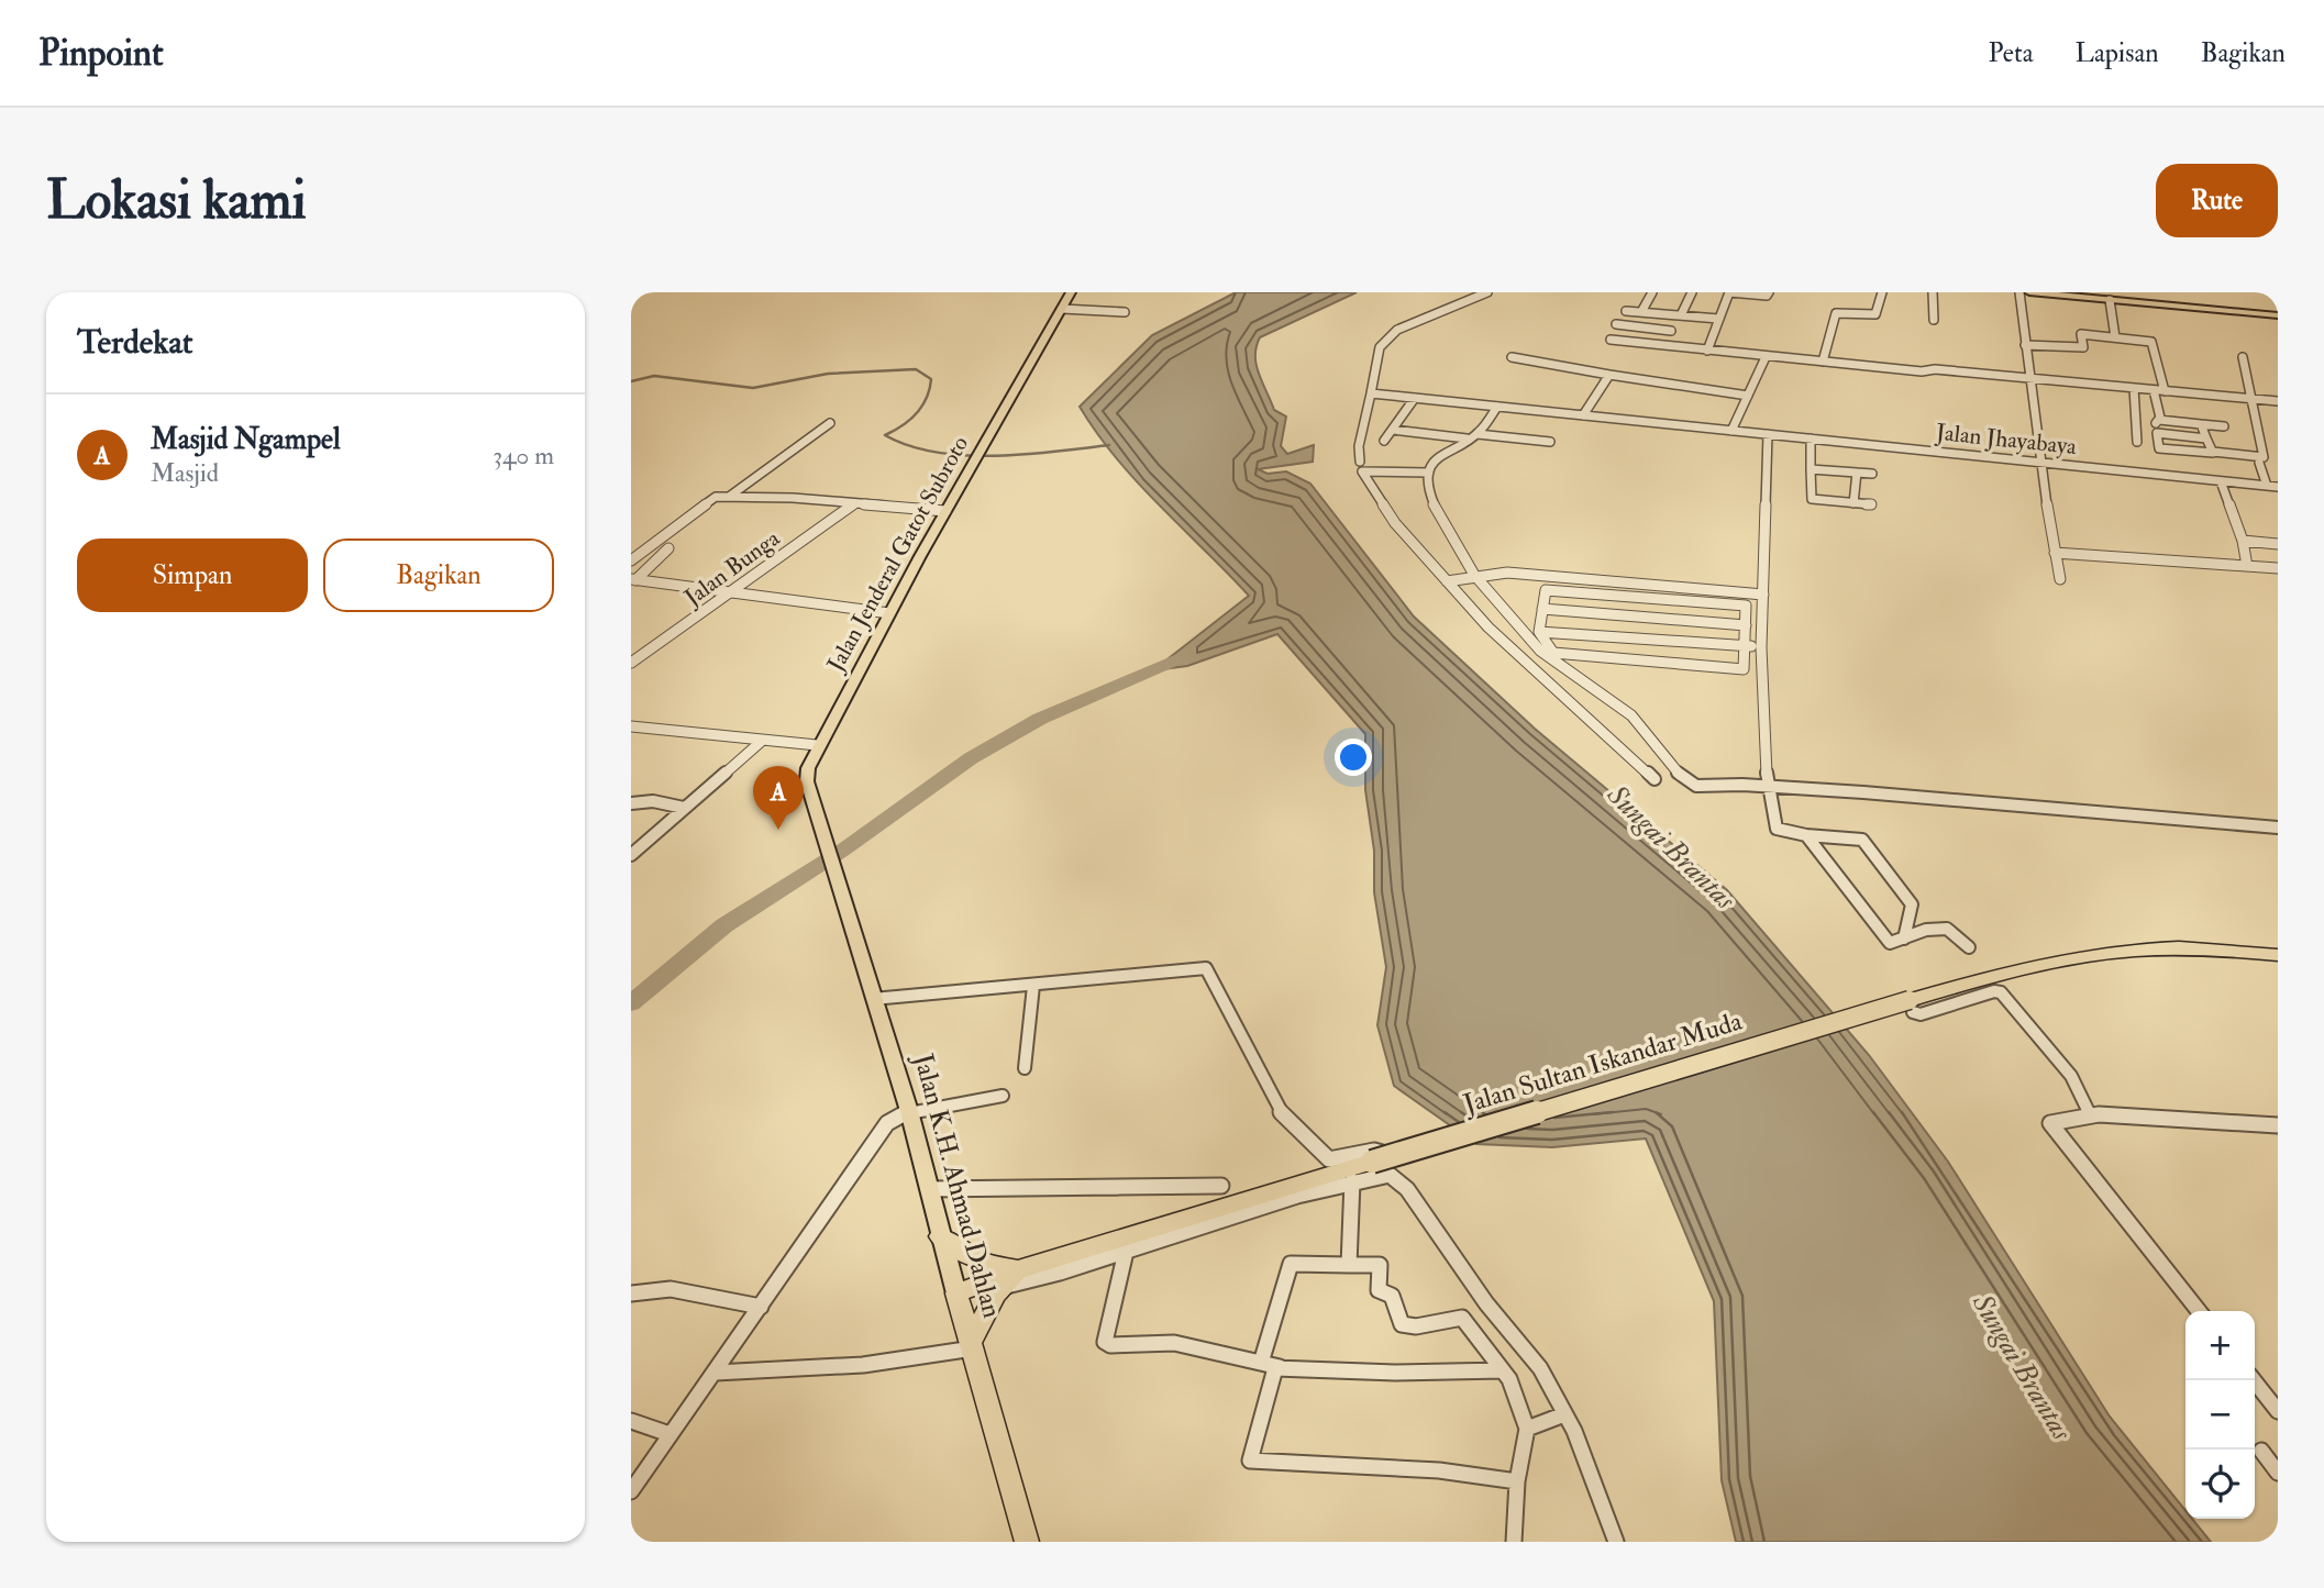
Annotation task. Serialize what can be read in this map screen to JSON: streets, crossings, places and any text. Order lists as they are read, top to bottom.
{
  "streets": {
    "highway": ["Jalan Sultan Iskandar Muda", "Jalan K.H. Ahmad Dahlan"],
    "main road": ["Jalan Jenderal Gatot Subroto"],
    "street": ["Jalan Jhayabaya", "Jalan Bunga"]
  },
  "crossings": [
    ["Jalan Jenderal Gatot Subroto", "Jalan K.H. Ahmad Dahlan"],
    ["Jalan Sultan Iskandar Muda", "Jalan K.H. Ahmad Dahlan"]
  ],
  "water": ["Sungai Brantas"],
  "page": {
    "header": "Pinpoint",
    "nav": ["Peta", "Lapisan", "Bagikan"],
    "buttons": [
      "Rute",
      ["Simpan", "Bagikan"]
    ],
    "title": "Lokasi kami",
    "heading": "Terdekat",
    "list": [
      {
        "mark": "A",
        "name": "Masjid Ngampel",
        "note": "Masjid",
        "value": "340 m"
      }
    ],
    "pins": "A",
    "map_buttons": ["+", "−"]
  }
}
